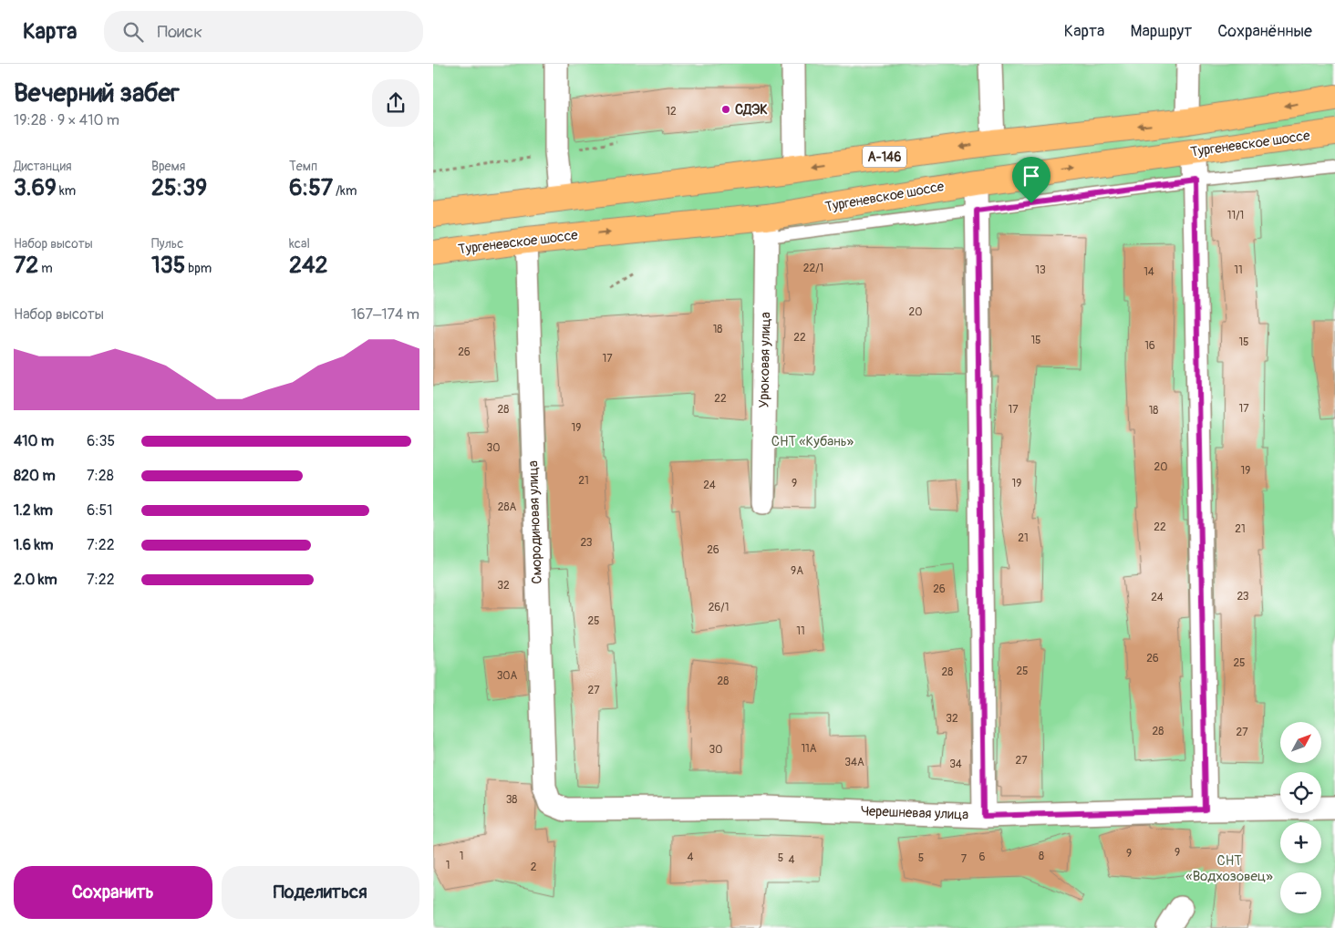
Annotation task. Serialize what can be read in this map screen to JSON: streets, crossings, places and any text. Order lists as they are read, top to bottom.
{
  "streets": {
    "highway": ["Тургеневское шоссе", "А-146"],
    "street": ["Урюковая улица", "Смородиновая улица", "Черешневая улица"]
  },
  "crossings": [
    ["Тургеневское шоссе", "Урюковая улица"],
    ["Тургеневское шоссе", "Смородиновая улица"],
    ["Смородиновая улица", "Черешневая улица"]
  ],
  "parks": ["СНТ «Кубань»", "СНТ «Водхозовец»"],
  "places": ["СДЭК"],
  "house_numbers": [
    "12",
    "11/1",
    "22/1",
    "13",
    "11",
    "14",
    "20",
    "18",
    "22",
    "15",
    "15",
    "16",
    "26",
    "17",
    "22",
    "17",
    "28",
    "17",
    "18",
    "19",
    "30",
    "20",
    "19",
    "21",
    "9",
    "19",
    "24",
    "28А",
    "22",
    "21",
    "21",
    "23",
    "26",
    "9А",
    "32",
    "26",
    "23",
    "24",
    "26/1",
    "25",
    "11",
    "26",
    "25",
    "25",
    "28",
    "30А",
    "28",
    "27",
    "32",
    "28",
    "27",
    "11А",
    "30",
    "27",
    "34А",
    "34",
    "38",
    "9",
    "9",
    "1",
    "8",
    "4",
    "6",
    "5",
    "5",
    "7",
    "4",
    "1",
    "2"
  ],
  "north": "top right",
  "page": {
    "header": "Карта",
    "search": "Поиск",
    "nav": ["Карта", "Маршрут", "Сохранённые"],
    "heading": ["Вечерний забег", "19:28 · 9 × 410 m"],
    "stats": [
      ["Дистанция", "3.69 km"],
      ["Время", "25:39"],
      ["Темп", "6:57 /km"],
      ["Набор высоты", "72 m"],
      ["Пульс", "135 bpm"],
      ["kcal", "242"]
    ],
    "chart": ["Набор высоты", "167–174 m"],
    "list": [
      {
        "name": "410 m",
        "note": "6:35"
      },
      {
        "name": "820 m",
        "note": "7:28"
      },
      {
        "name": "1.2 km",
        "note": "6:51"
      },
      {
        "name": "1.6 km",
        "note": "7:22"
      },
      {
        "name": "2.0 km",
        "note": "7:22"
      }
    ],
    "map_buttons": ["+", "−"],
    "buttons": ["Сохранить", "Поделиться"]
  }
}
